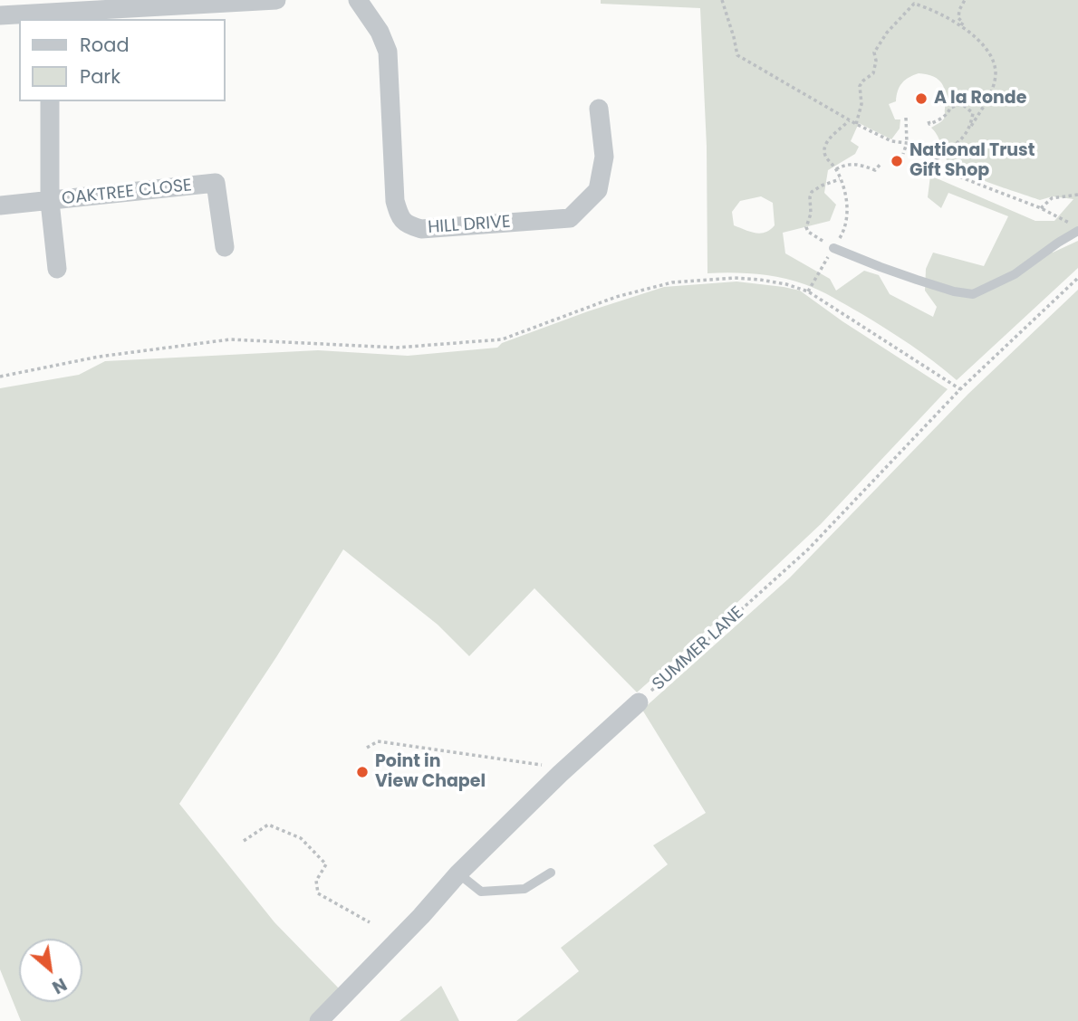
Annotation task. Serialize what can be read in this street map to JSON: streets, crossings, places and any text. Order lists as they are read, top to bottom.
{
  "streets": {
    "street": ["OAKTREE CLOSE", "HILL DRIVE", "SUMMER LANE"]
  },
  "places": ["A la Ronde", "National Trust Gift Shop", "Point in View Chapel"],
  "legend": ["Road", "Park"],
  "north": "bottom right"
}
